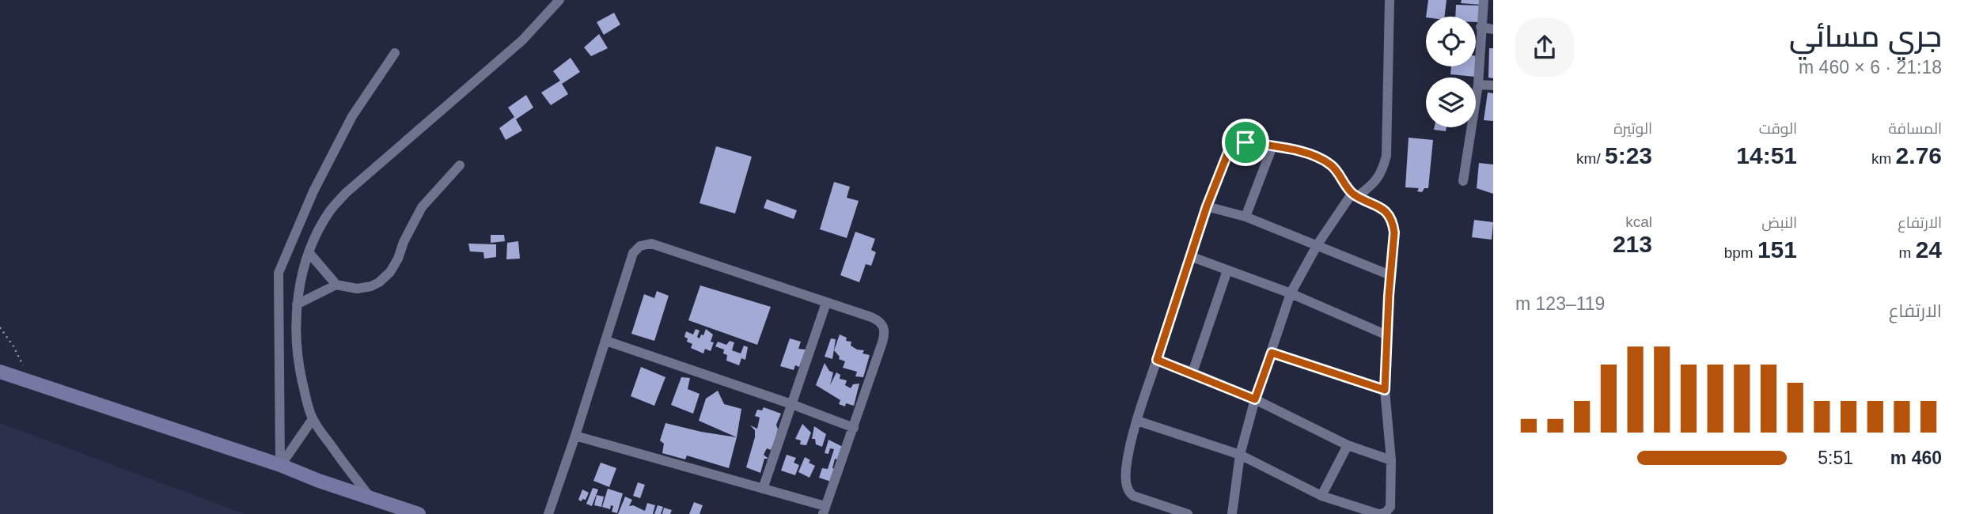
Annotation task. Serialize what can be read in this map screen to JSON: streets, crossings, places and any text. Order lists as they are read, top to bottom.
{
  "page": {
    "heading": ["جري مسائي", "21:18 · 6 × 460 m"],
    "stats": [
      ["المسافة", "2.76 km"],
      ["الوقت", "14:51"],
      ["الوتيرة", "5:23 /km"],
      ["الارتفاع", "24 m"],
      ["النبض", "151 bpm"],
      ["kcal", "213"]
    ],
    "chart": ["الارتفاع", "119–123 m"],
    "list": [
      {
        "name": "460 m",
        "note": "5:51"
      }
    ]
  }
}
